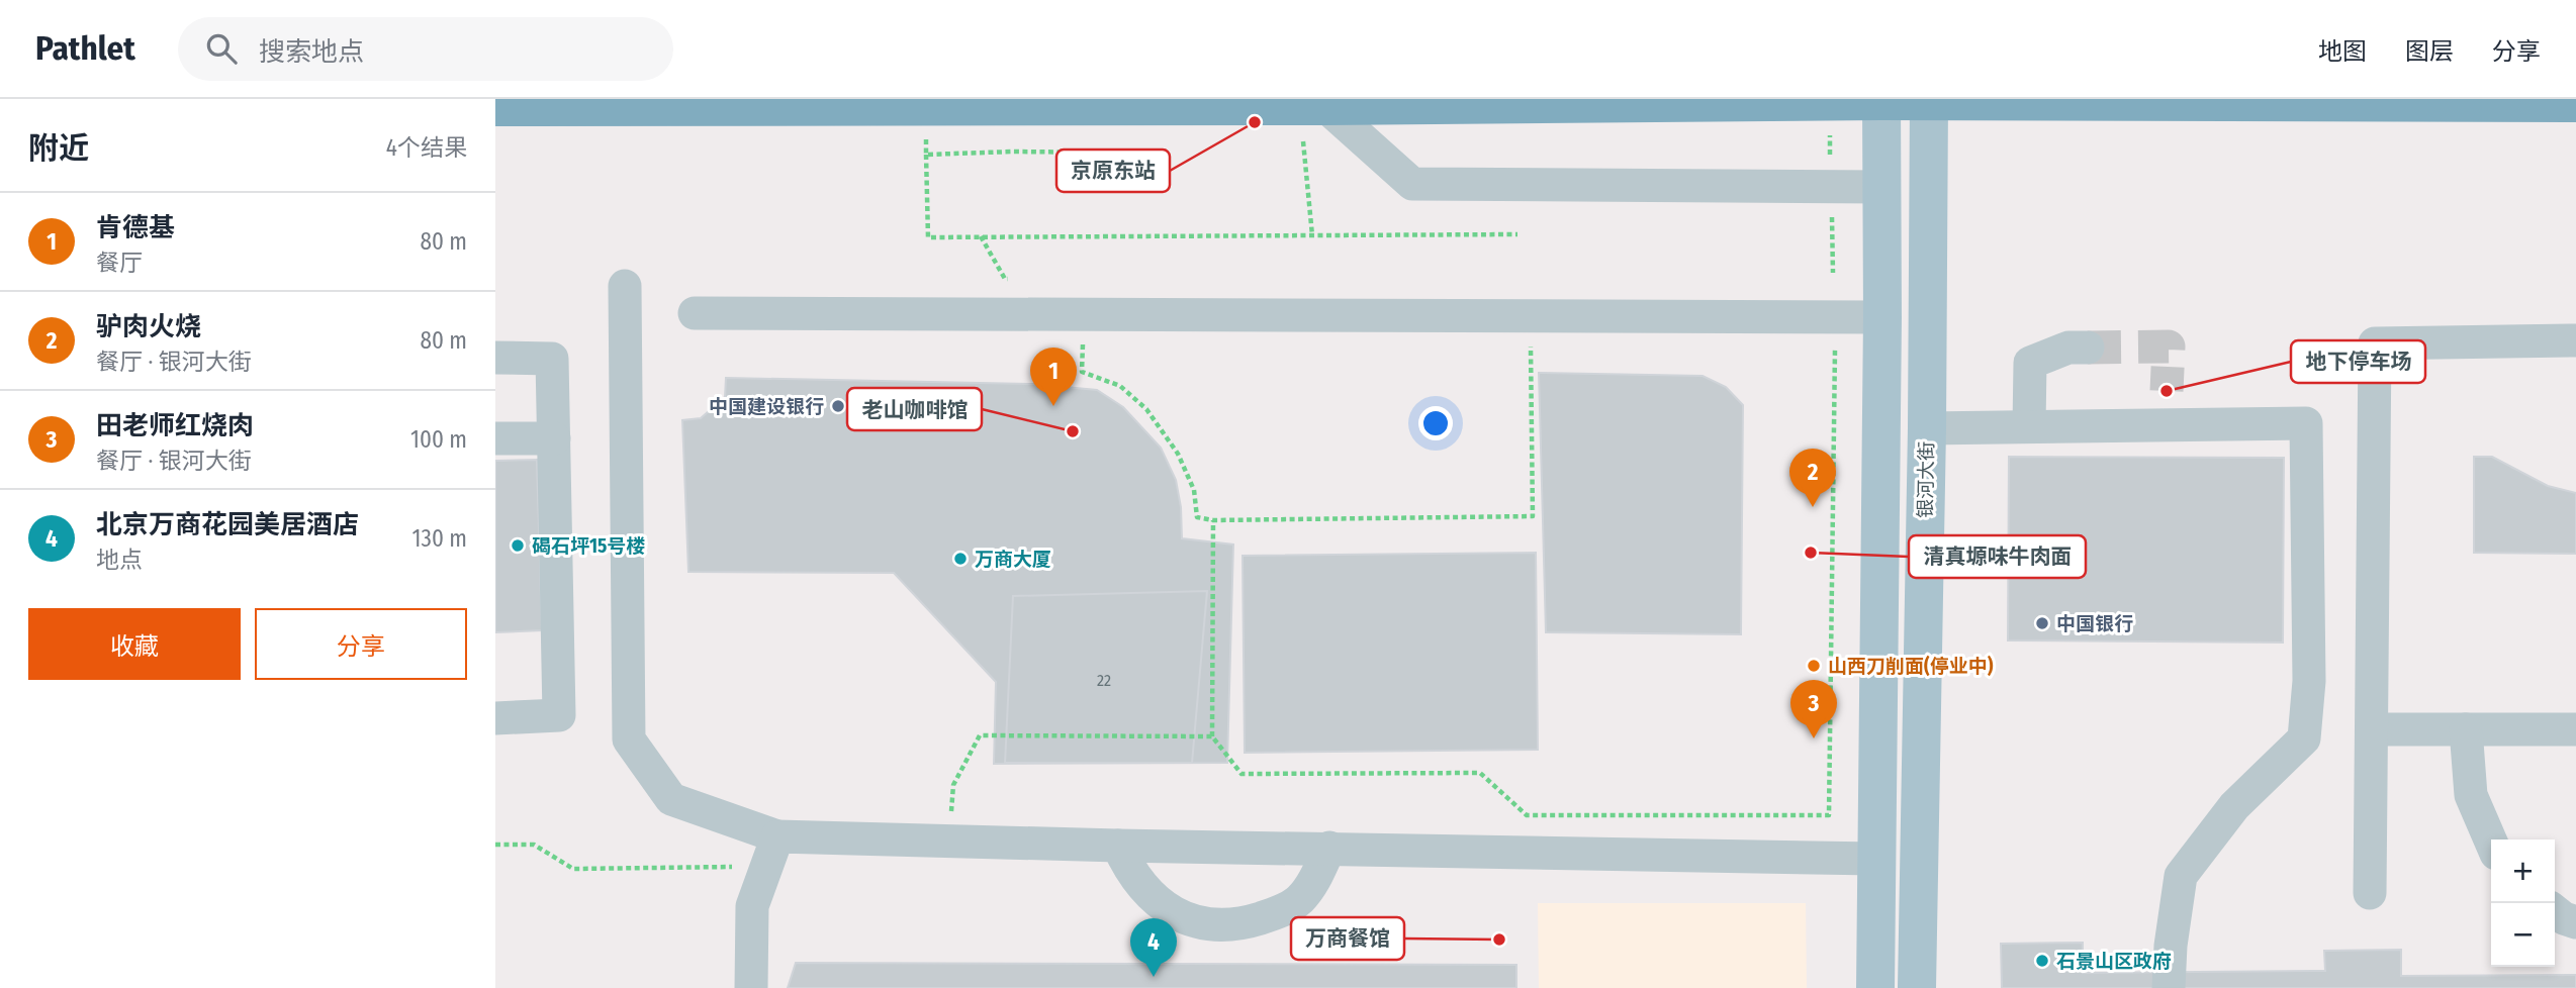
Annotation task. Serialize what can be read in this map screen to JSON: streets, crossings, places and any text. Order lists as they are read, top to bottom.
{
  "streets": {
    "main road": ["银河大街"]
  },
  "places": [
    "京原东站",
    "地下停车场",
    "中国建设银行",
    "老山咖啡馆",
    "碣石坪15号楼",
    "清真塬味牛肉面",
    "万商大厦",
    "中国银行",
    "山西刀削面(停业中)",
    "万商餐馆",
    "石景山区政府"
  ],
  "house_numbers": ["22"],
  "page": {
    "header": "Pathlet",
    "search": "搜索地点",
    "nav": ["地图", "图层", "分享"],
    "heading": ["附近", "4个结果"],
    "list": [
      {
        "mark": "1",
        "name": "肯德基",
        "note": "餐厅",
        "value": "80 m"
      },
      {
        "mark": "2",
        "name": "驴肉火烧",
        "note": "餐厅 · 银河大街",
        "value": "80 m"
      },
      {
        "mark": "3",
        "name": "田老师红烧肉",
        "note": "餐厅 · 银河大街",
        "value": "100 m"
      },
      {
        "mark": "4",
        "name": "北京万商花园美居酒店",
        "note": "地点",
        "value": "130 m"
      }
    ],
    "pins": [
      "1",
      "2",
      "3",
      "4"
    ],
    "buttons": ["收藏", "分享"],
    "map_buttons": ["+", "−"]
  }
}
